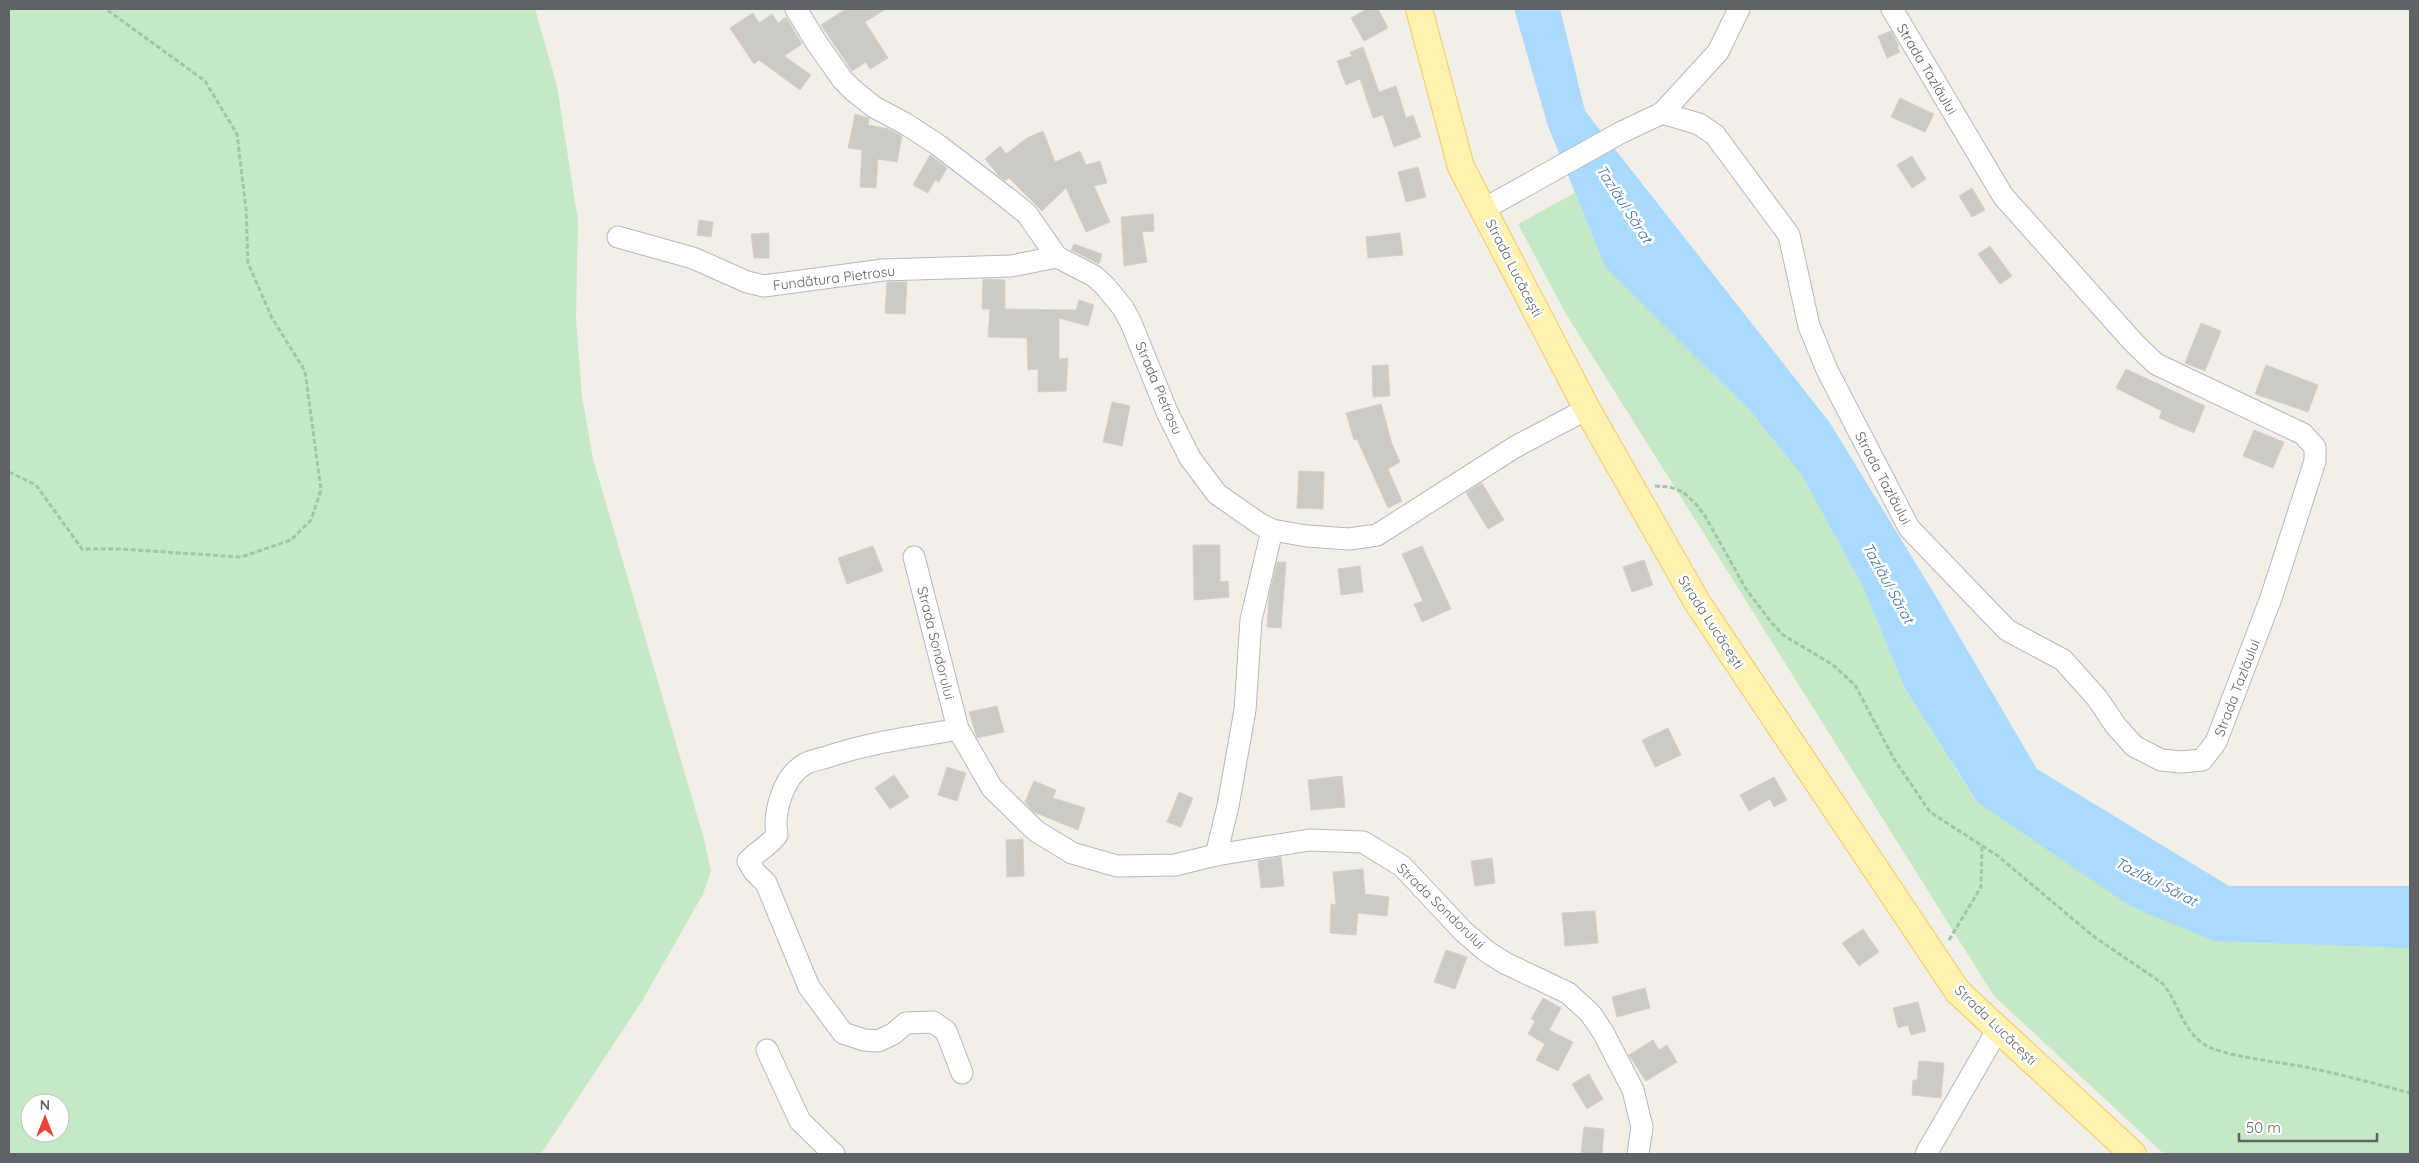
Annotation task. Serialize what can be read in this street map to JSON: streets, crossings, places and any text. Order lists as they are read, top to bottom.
{
  "streets": {
    "main road": ["Strada Lucăcești"],
    "street": [
      "Strada Tazlăului",
      "Fundătura Pietrosu",
      "Strada Pietrosu",
      "Strada Sondorului"
    ]
  },
  "crossings": [
    ["Strada Lucăcești", "Strada Pietrosu"],
    ["Fundătura Pietrosu", "Strada Pietrosu"]
  ],
  "water": ["Tazlăul Sărat"],
  "scale_bar": "50 m",
  "north": "top"
}
